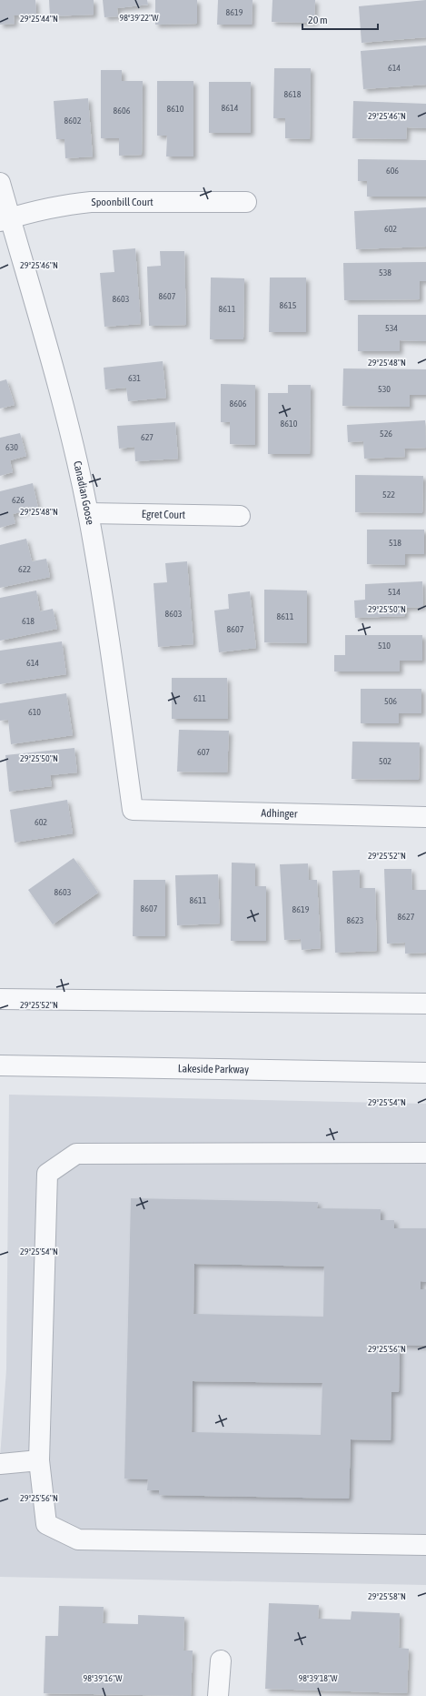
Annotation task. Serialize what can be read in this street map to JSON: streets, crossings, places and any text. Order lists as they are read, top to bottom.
{
  "streets": {
    "street": [
      "Spoonbill Court",
      "Canadian Goose",
      "Egret Court",
      "Adhinger",
      "Lakeside Parkway"
    ]
  },
  "crossings": [
    ["Spoonbill Court", "Canadian Goose"],
    ["Canadian Goose", "Egret Court"],
    ["Canadian Goose", "Adhinger"]
  ],
  "house_numbers": [
    "8619",
    "614",
    "8618",
    "8614",
    "8610",
    "8606",
    "8602",
    "606",
    "602",
    "538",
    "8607",
    "8603",
    "8615",
    "8611",
    "534",
    "631",
    "530",
    "8606",
    "8610",
    "526",
    "627",
    "630",
    "522",
    "626",
    "518",
    "622",
    "514",
    "8603",
    "8611",
    "618",
    "8607",
    "510",
    "614",
    "611",
    "506",
    "610",
    "607",
    "502",
    "602",
    "8603",
    "8611",
    "8607",
    "8619",
    "8627",
    "8623"
  ],
  "scale_bar": "20 m",
  "coordinates": [
    "98°39'22\"W",
    "29°25'44\"N",
    "29°25'46\"N",
    "29°25'48\"N",
    "29°25'50\"N",
    "29°25'52\"N",
    "29°25'54\"N",
    "29°25'56\"N",
    "29°25'58\"N",
    "98°39'16\"W",
    "98°39'18\"W"
  ]
}
